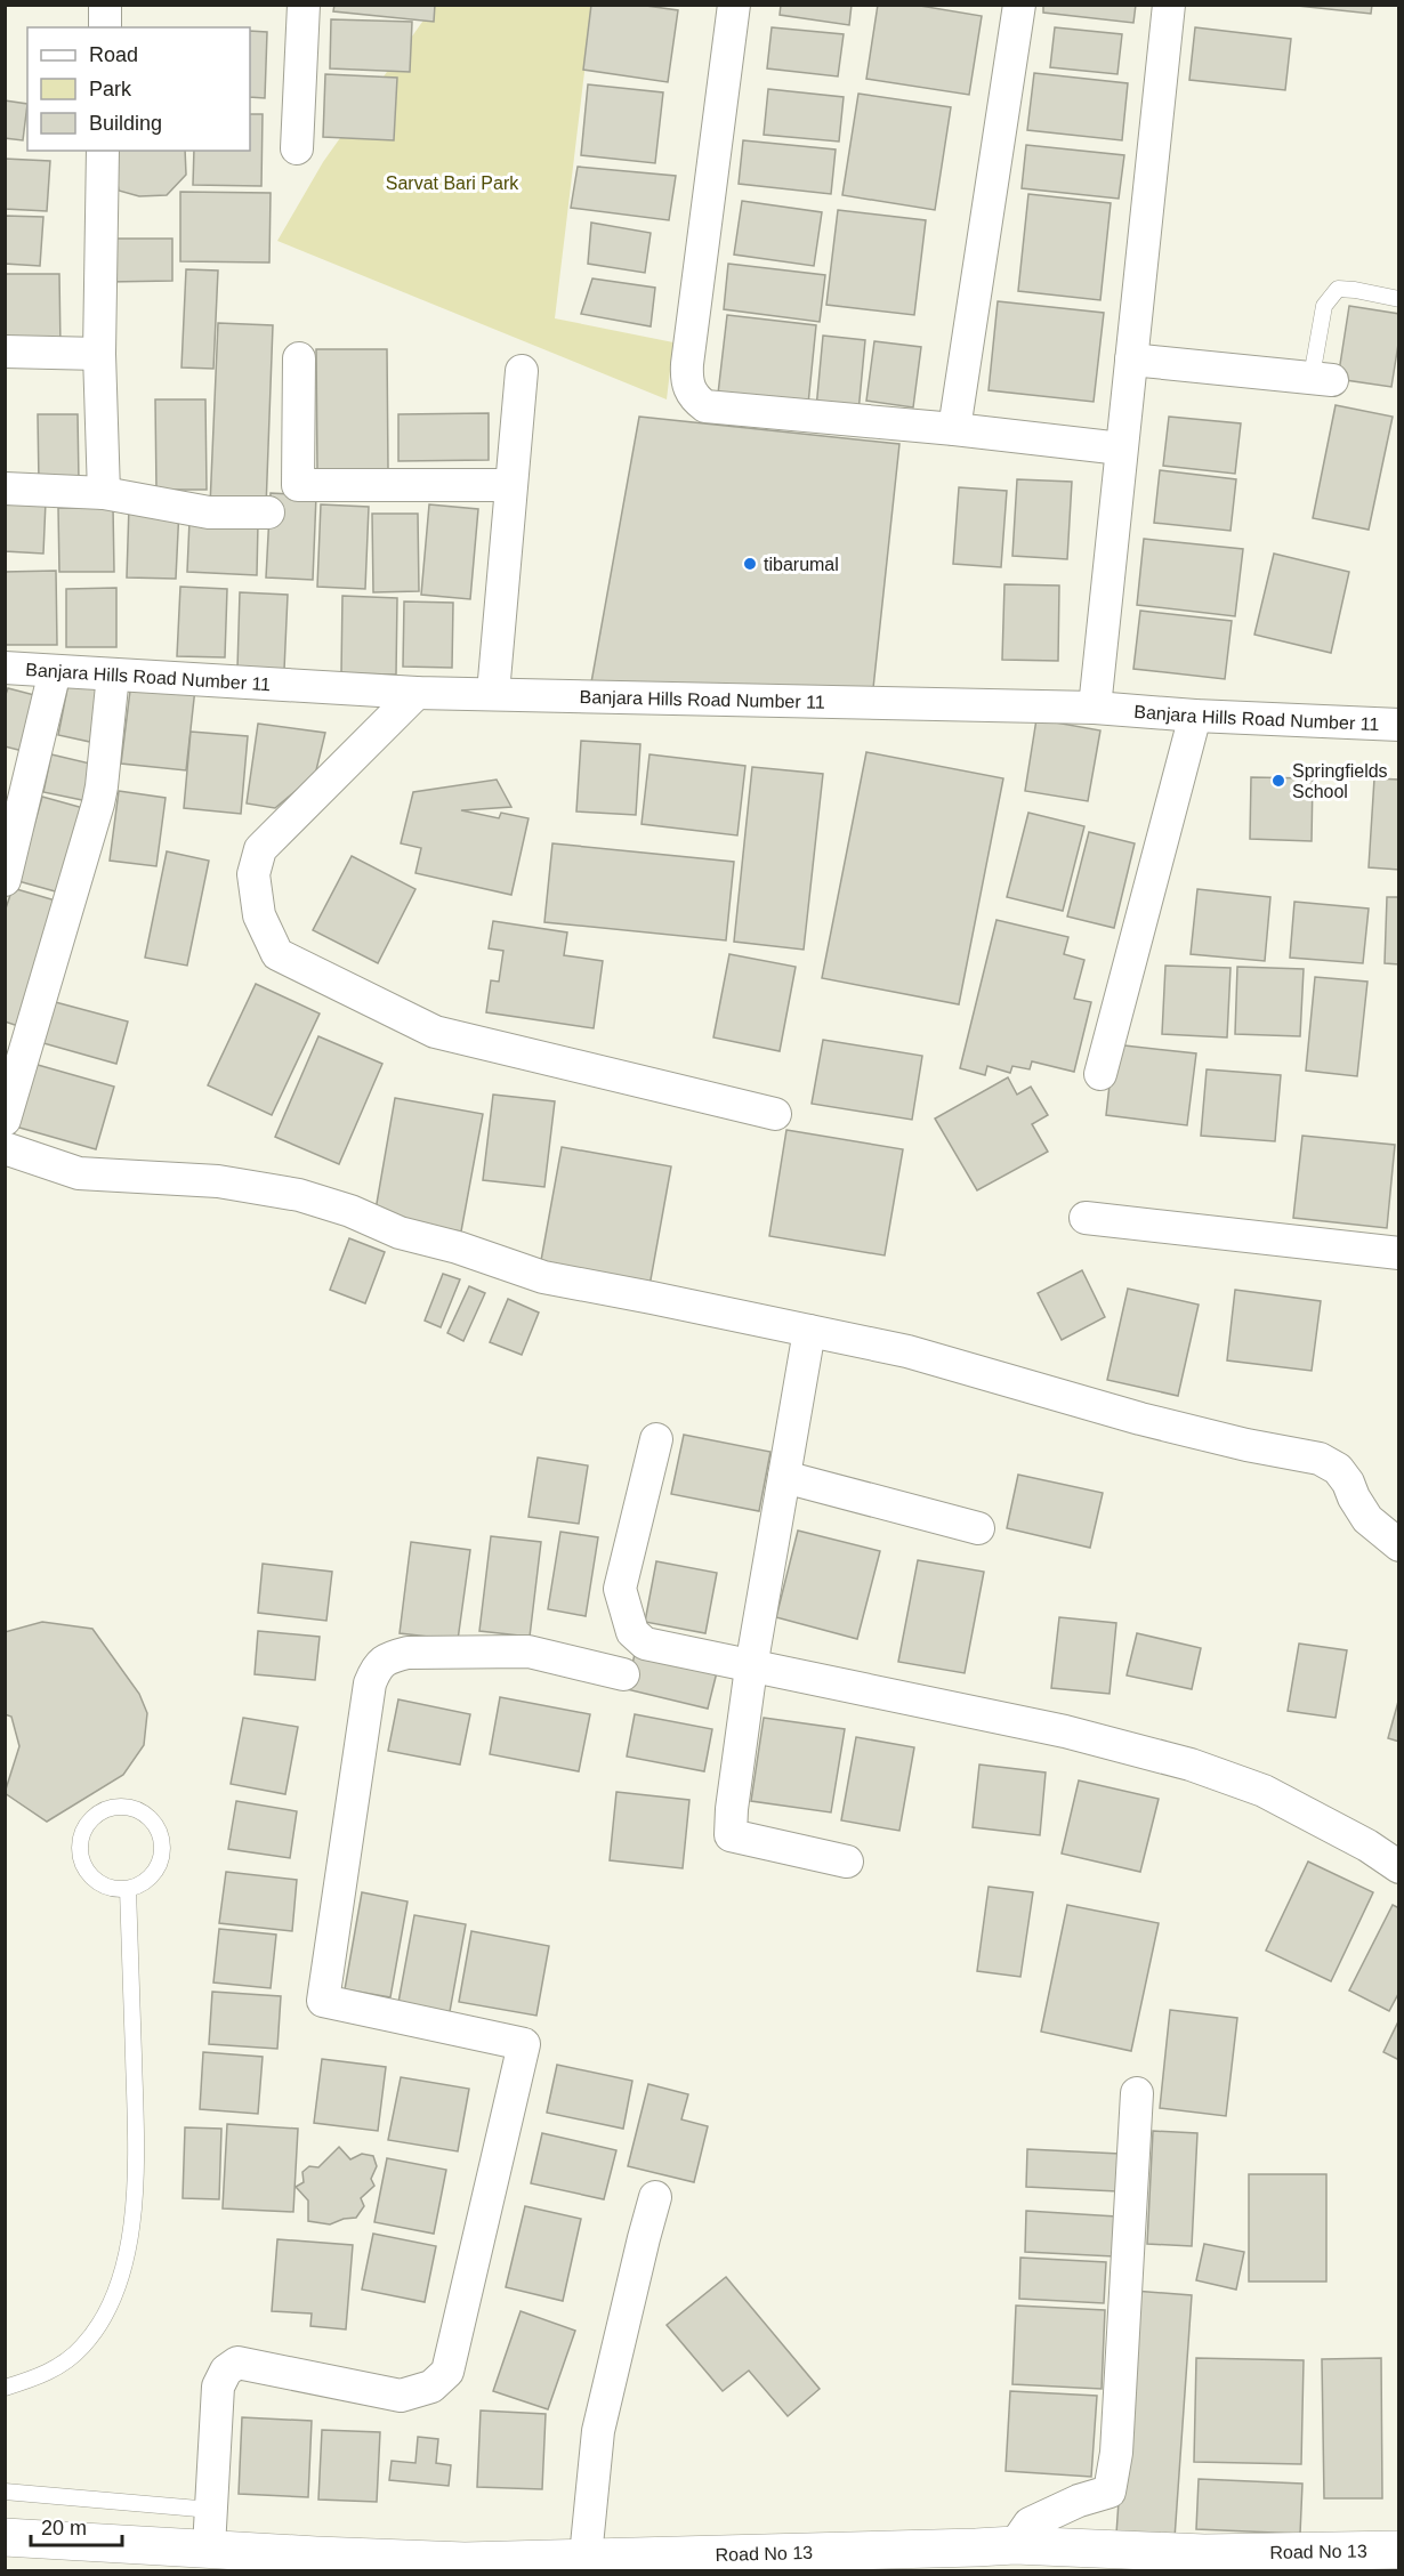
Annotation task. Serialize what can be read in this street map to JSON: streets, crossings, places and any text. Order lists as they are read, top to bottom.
{
  "streets": {
    "street": ["Banjara Hills Road Number 11", "Road No 13"]
  },
  "parks": ["Sarvat Bari Park"],
  "places": ["tibarumal", "Springfields School"],
  "legend": ["Road", "Park", "Building"],
  "scale_bar": "20 m"
}
